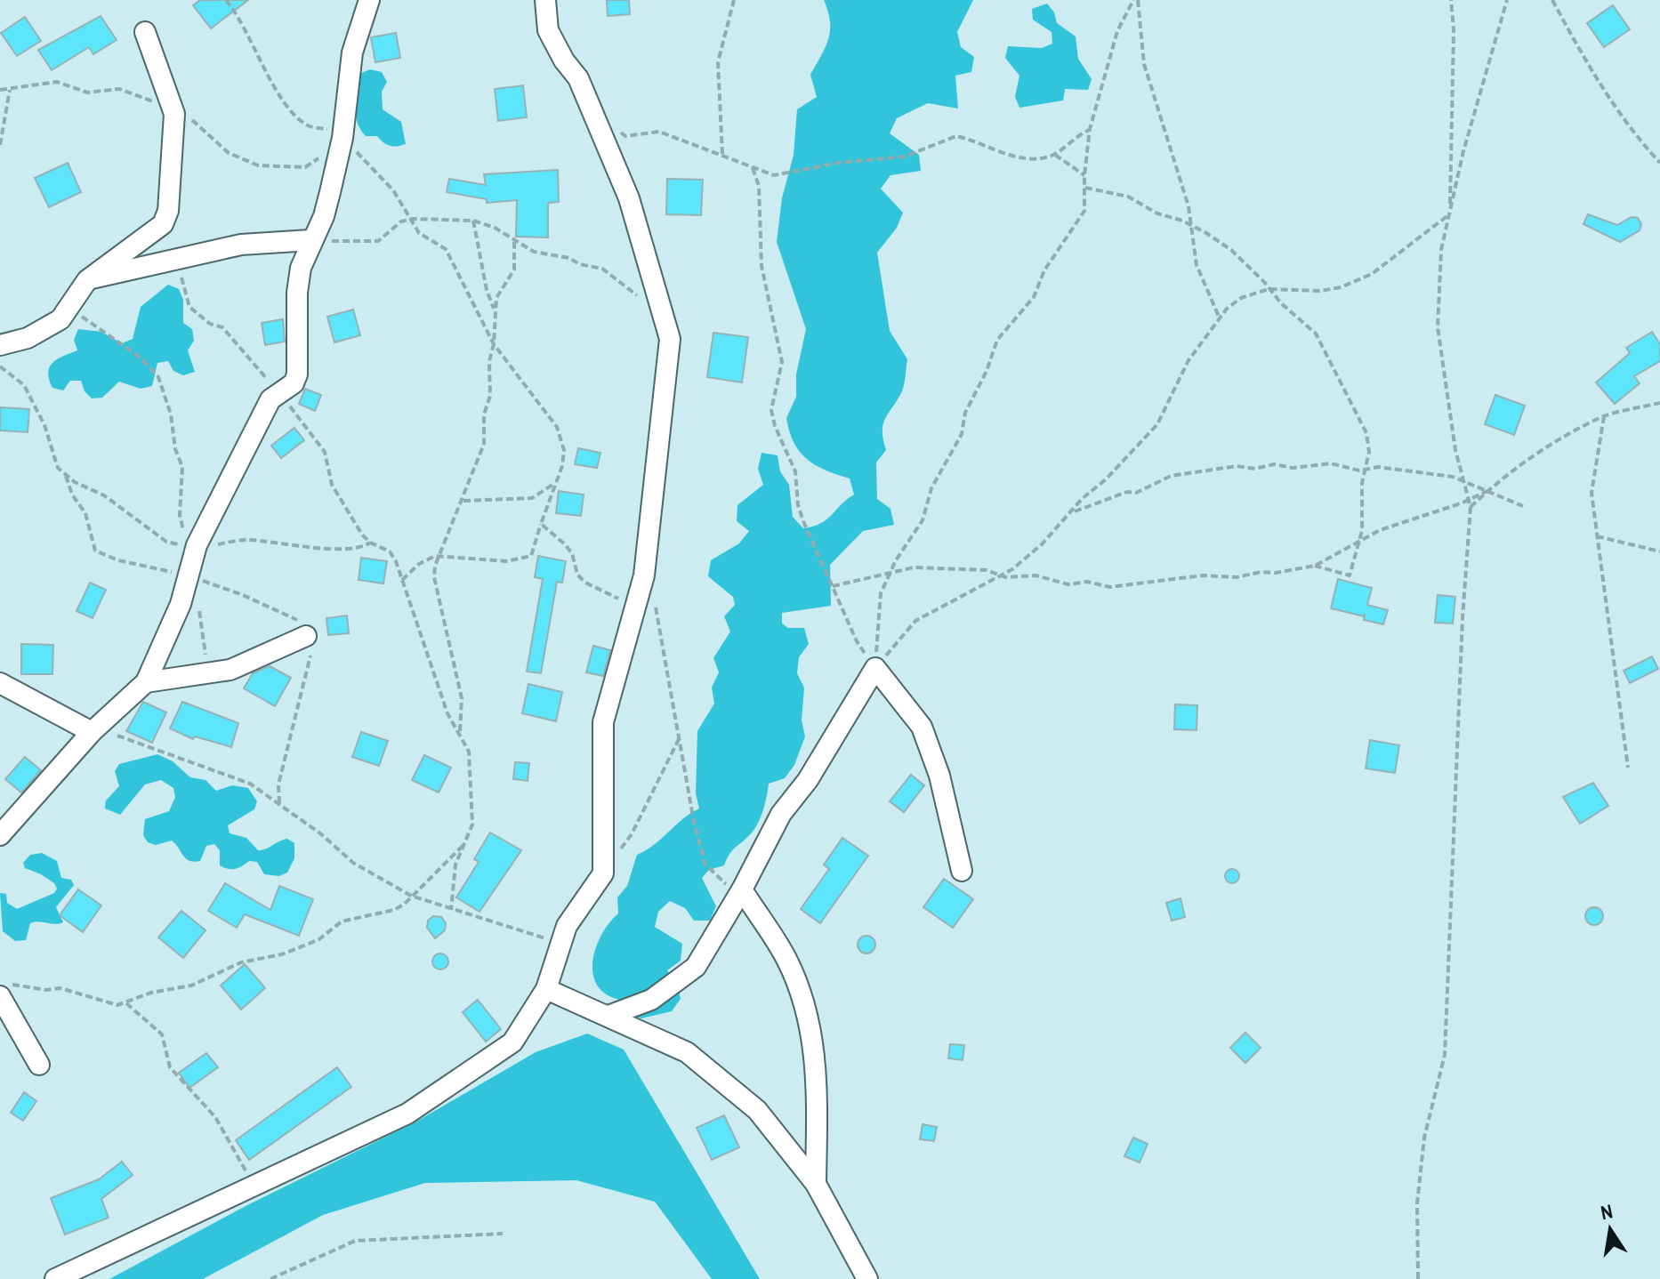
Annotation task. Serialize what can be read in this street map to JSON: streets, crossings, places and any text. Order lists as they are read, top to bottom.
{
  "north": "top"
}
